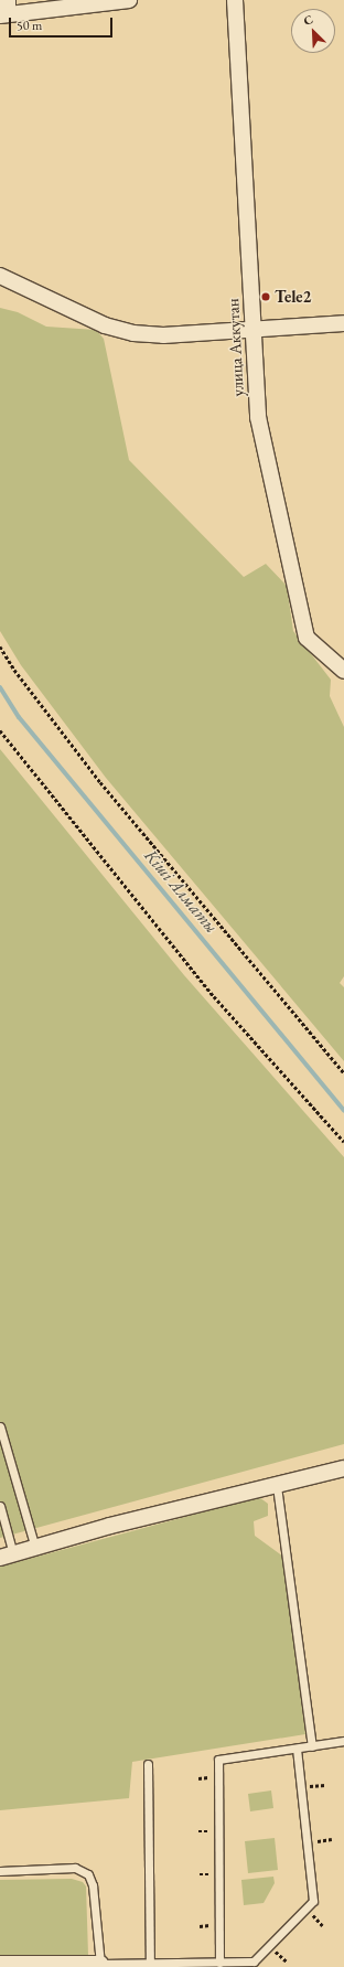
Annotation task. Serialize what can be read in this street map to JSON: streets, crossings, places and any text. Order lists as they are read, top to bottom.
{
  "streets": {
    "street": ["улица Аккутан"]
  },
  "water": ["Кіші Алматы"],
  "places": ["Tele2"],
  "scale_bar": "50 m",
  "north": "top left"
}
